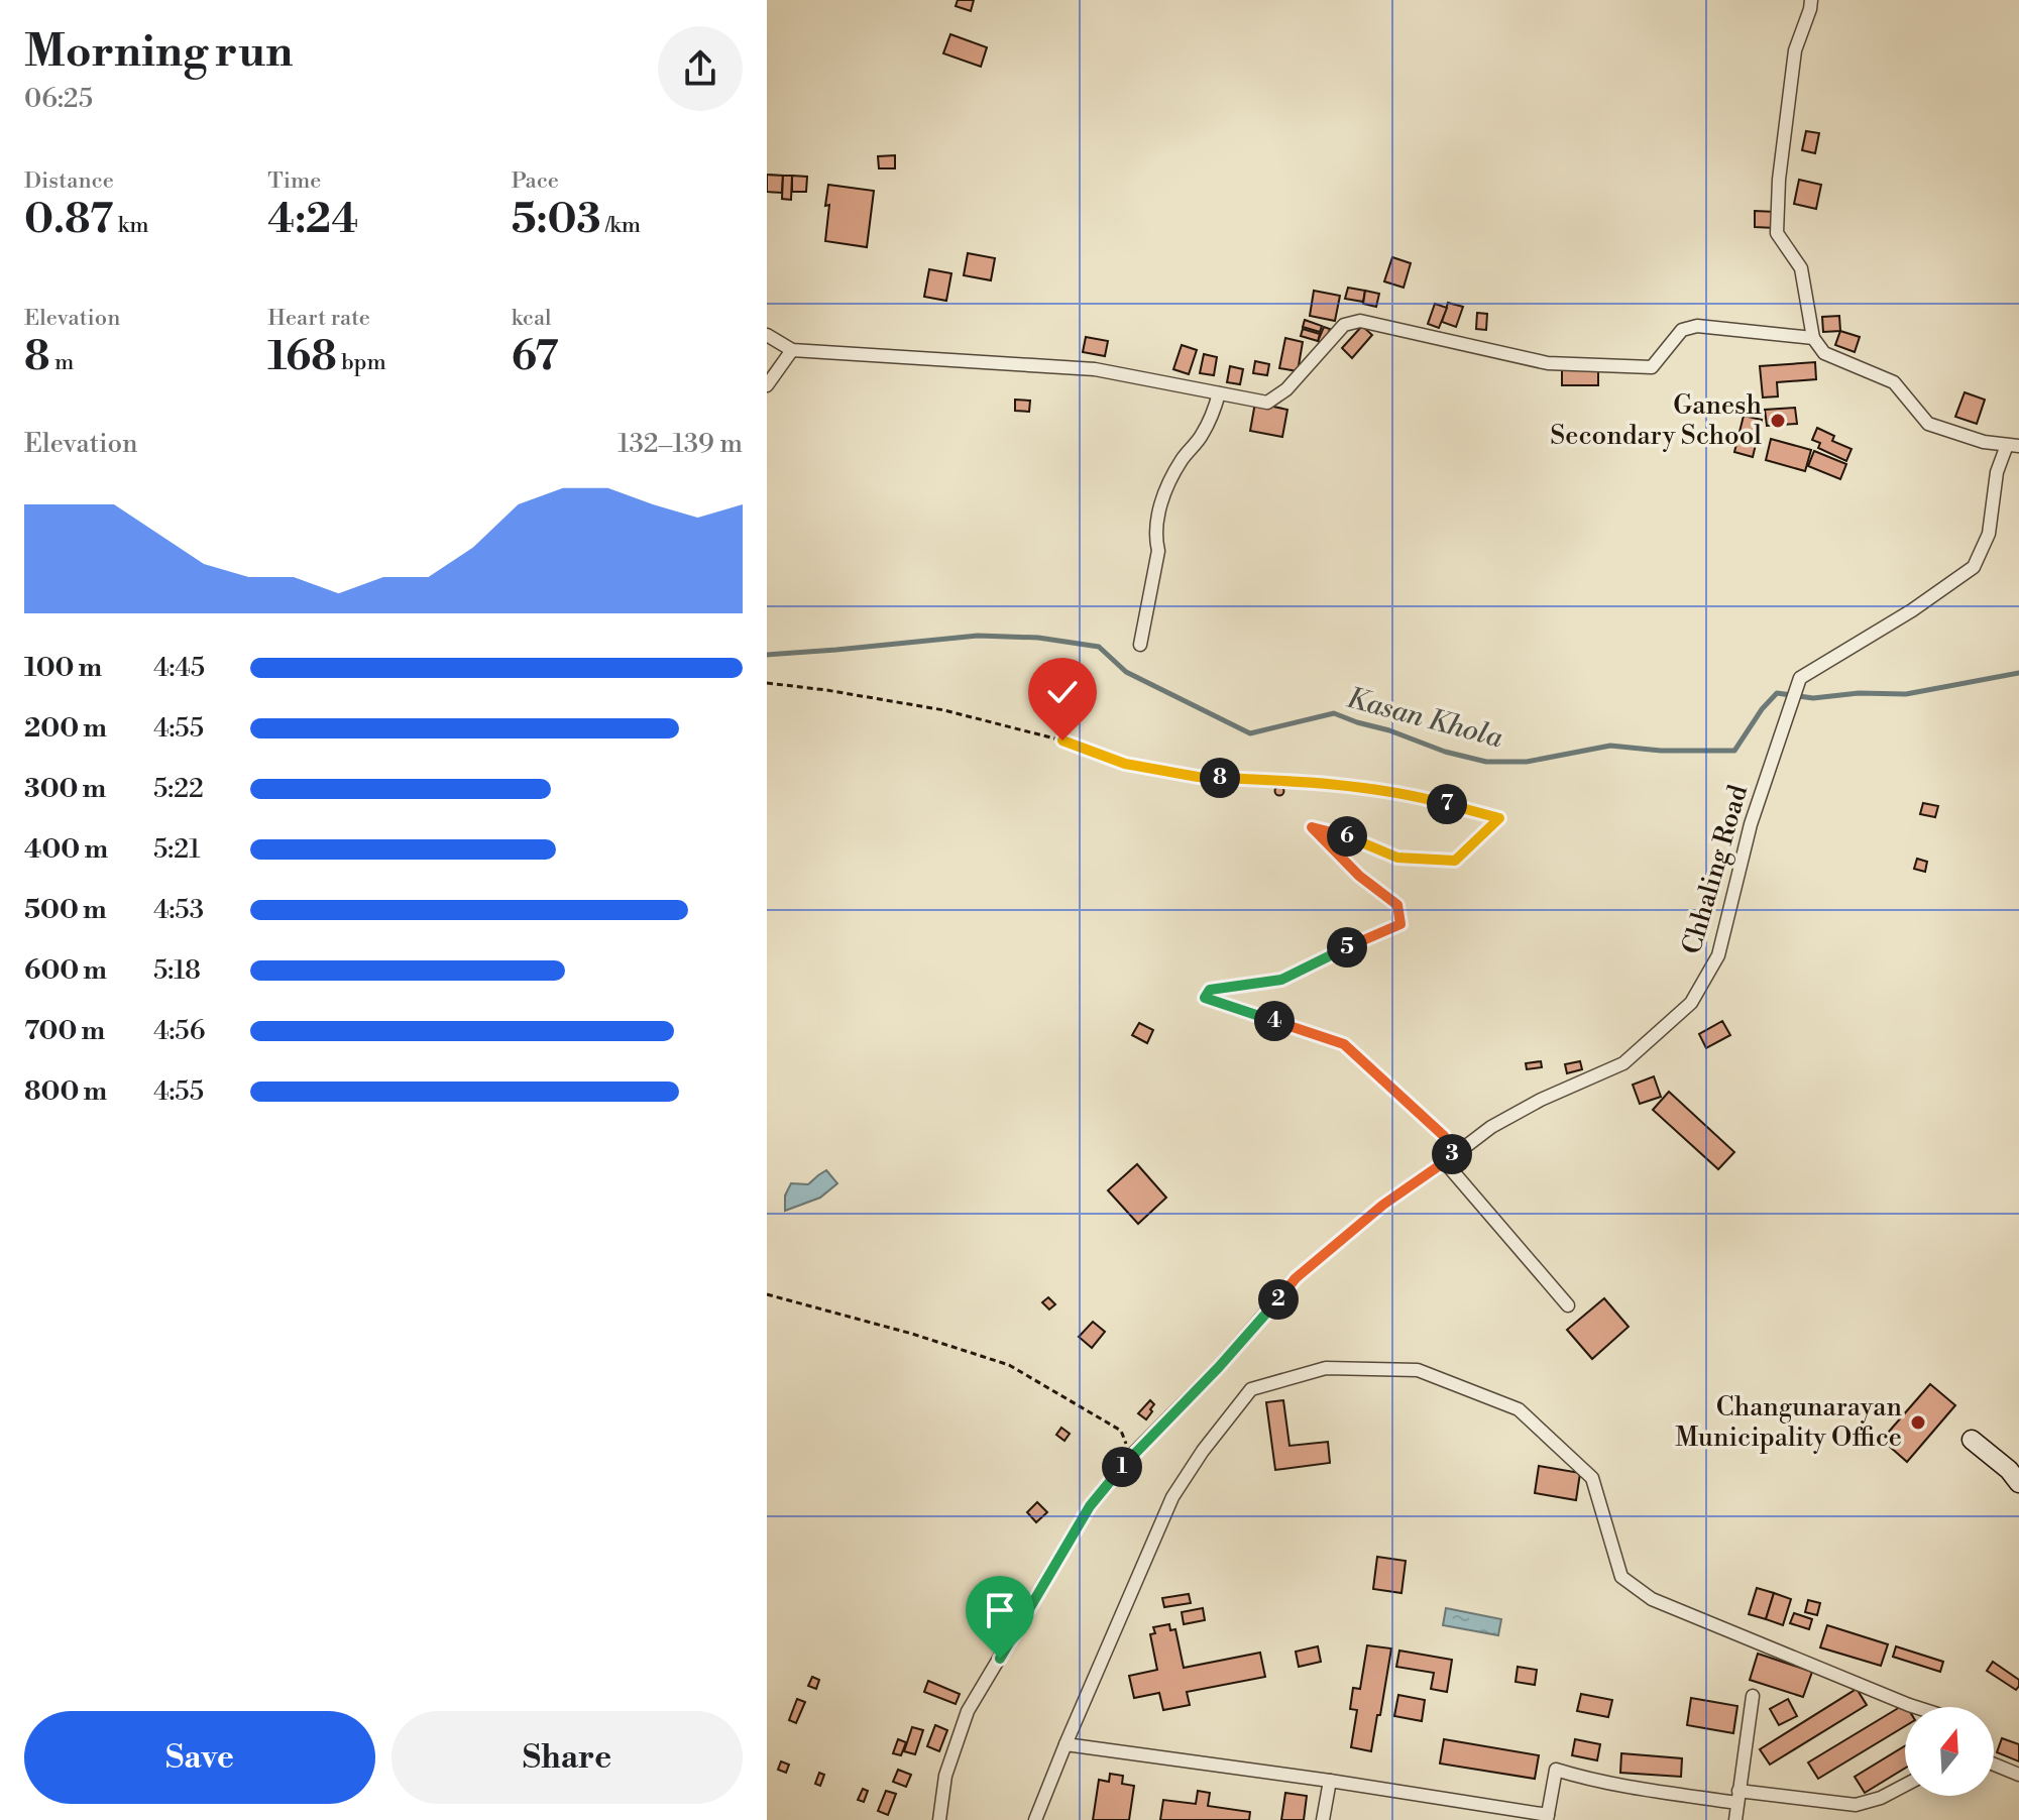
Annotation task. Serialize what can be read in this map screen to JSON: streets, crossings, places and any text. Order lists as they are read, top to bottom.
{
  "streets": {
    "street": ["Chhaling Road"]
  },
  "water": ["Kasan Khola"],
  "places": ["Ganesh Secondary School", "Changunarayan Municipality Office"],
  "north": "top",
  "page": {
    "heading": ["Morning run", "06:25"],
    "stats": [
      ["Distance", "0.87 km"],
      ["Time", "4:24"],
      ["Pace", "5:03 /km"],
      ["Elevation", "8 m"],
      ["Heart rate", "168 bpm"],
      ["kcal", "67"]
    ],
    "chart": ["Elevation", "132–139 m"],
    "list": [
      {
        "name": "100 m",
        "note": "4:45"
      },
      {
        "name": "200 m",
        "note": "4:55"
      },
      {
        "name": "300 m",
        "note": "5:22"
      },
      {
        "name": "400 m",
        "note": "5:21"
      },
      {
        "name": "500 m",
        "note": "4:53"
      },
      {
        "name": "600 m",
        "note": "5:18"
      },
      {
        "name": "700 m",
        "note": "4:56"
      },
      {
        "name": "800 m",
        "note": "4:55"
      }
    ],
    "pins": [
      "8",
      "7",
      "6",
      "5",
      "4",
      "3",
      "2",
      "1"
    ],
    "buttons": ["Save", "Share"]
  }
}
